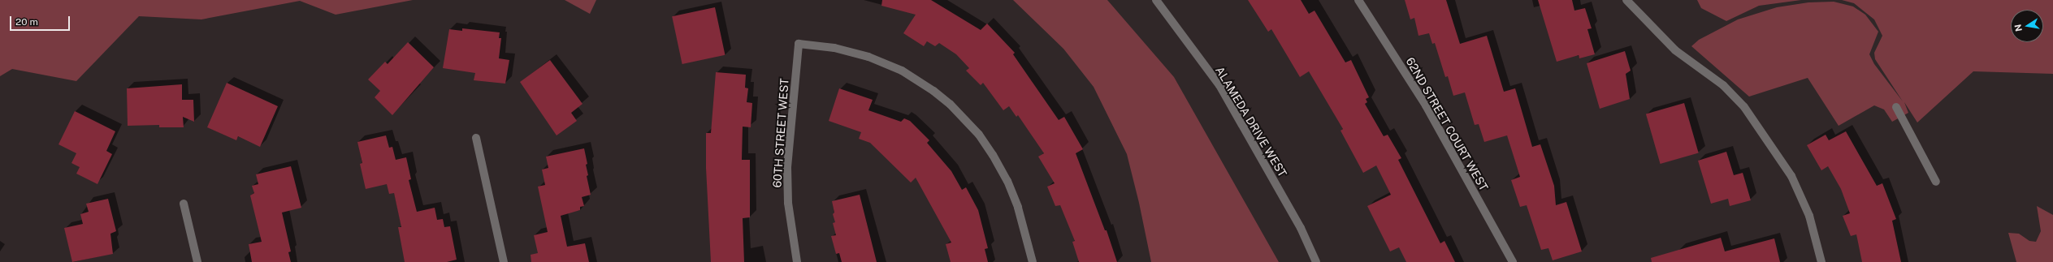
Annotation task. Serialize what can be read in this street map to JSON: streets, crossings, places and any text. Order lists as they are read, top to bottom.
{
  "streets": {
    "street": ["ALAMEDA DRIVE WEST", "62ND STREET COURT WEST", "60TH STREET WEST"]
  },
  "scale_bar": "20 m",
  "north": "left"
}
